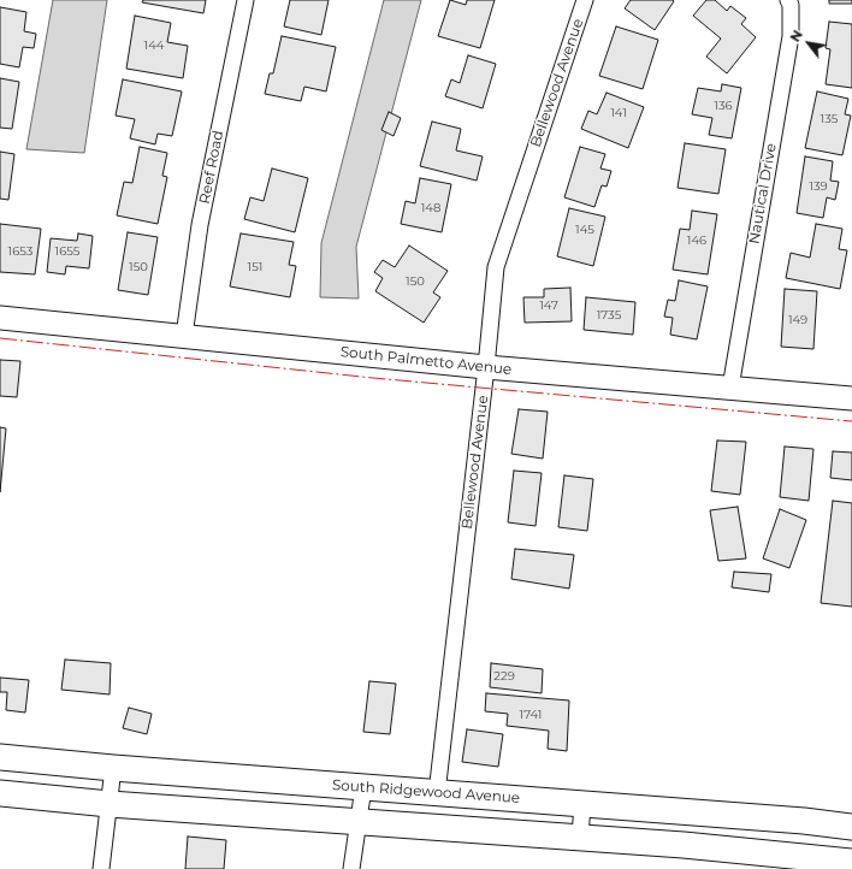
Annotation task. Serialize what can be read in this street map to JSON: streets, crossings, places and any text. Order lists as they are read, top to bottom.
{
  "streets": {
    "main road": ["South Ridgewood Avenue"],
    "street": [
      "Bellewood Avenue",
      "Reef Road",
      "Nautical Drive",
      "South Palmetto Avenue"
    ]
  },
  "crossings": [
    ["Bellewood Avenue", "South Palmetto Avenue"],
    ["Bellewood Avenue", "South Ridgewood Avenue"],
    ["Reef Road", "South Palmetto Avenue"],
    ["Nautical Drive", "South Palmetto Avenue"]
  ],
  "house_numbers": [
    "144",
    "136",
    "141",
    "135",
    "139",
    "148",
    "145",
    "146",
    "1653",
    "1655",
    "150",
    "151",
    "150",
    "147",
    "1735",
    "149",
    "229",
    "1741"
  ],
  "north": "top left"
}
